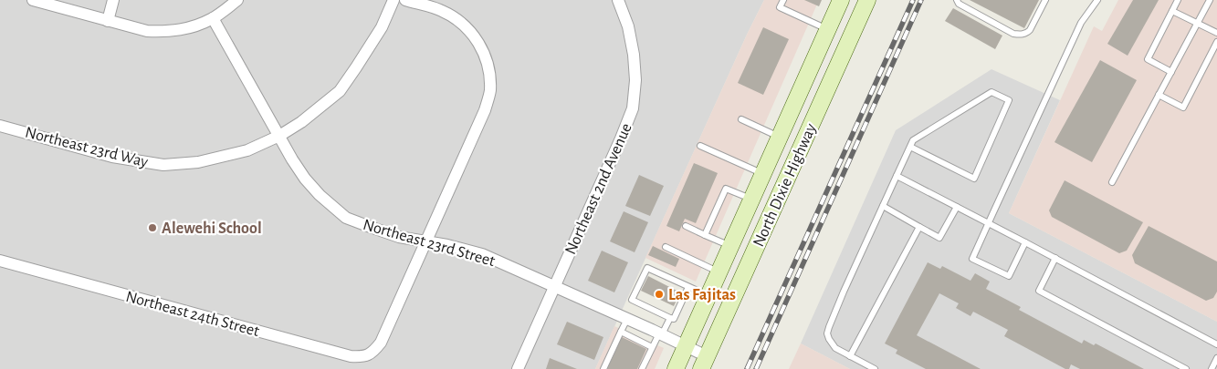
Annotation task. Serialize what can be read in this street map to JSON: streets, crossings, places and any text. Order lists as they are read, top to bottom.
{
  "streets": {
    "main road": ["North Dixie Highway"],
    "street": [
      "Northeast 23rd Way",
      "Northeast 2nd Avenue",
      "Northeast 23rd Street",
      "Northeast 24th Street"
    ]
  },
  "crossings": [
    ["Northeast 23rd Way", "Northeast 23rd Street"],
    ["North Dixie Highway", "Northeast 23rd Street"],
    ["Northeast 2nd Avenue", "Northeast 23rd Street"],
    ["Northeast 23rd Street", "Northeast 24th Street"]
  ],
  "places": ["Alewehi School", "Las Fajitas"]
}
